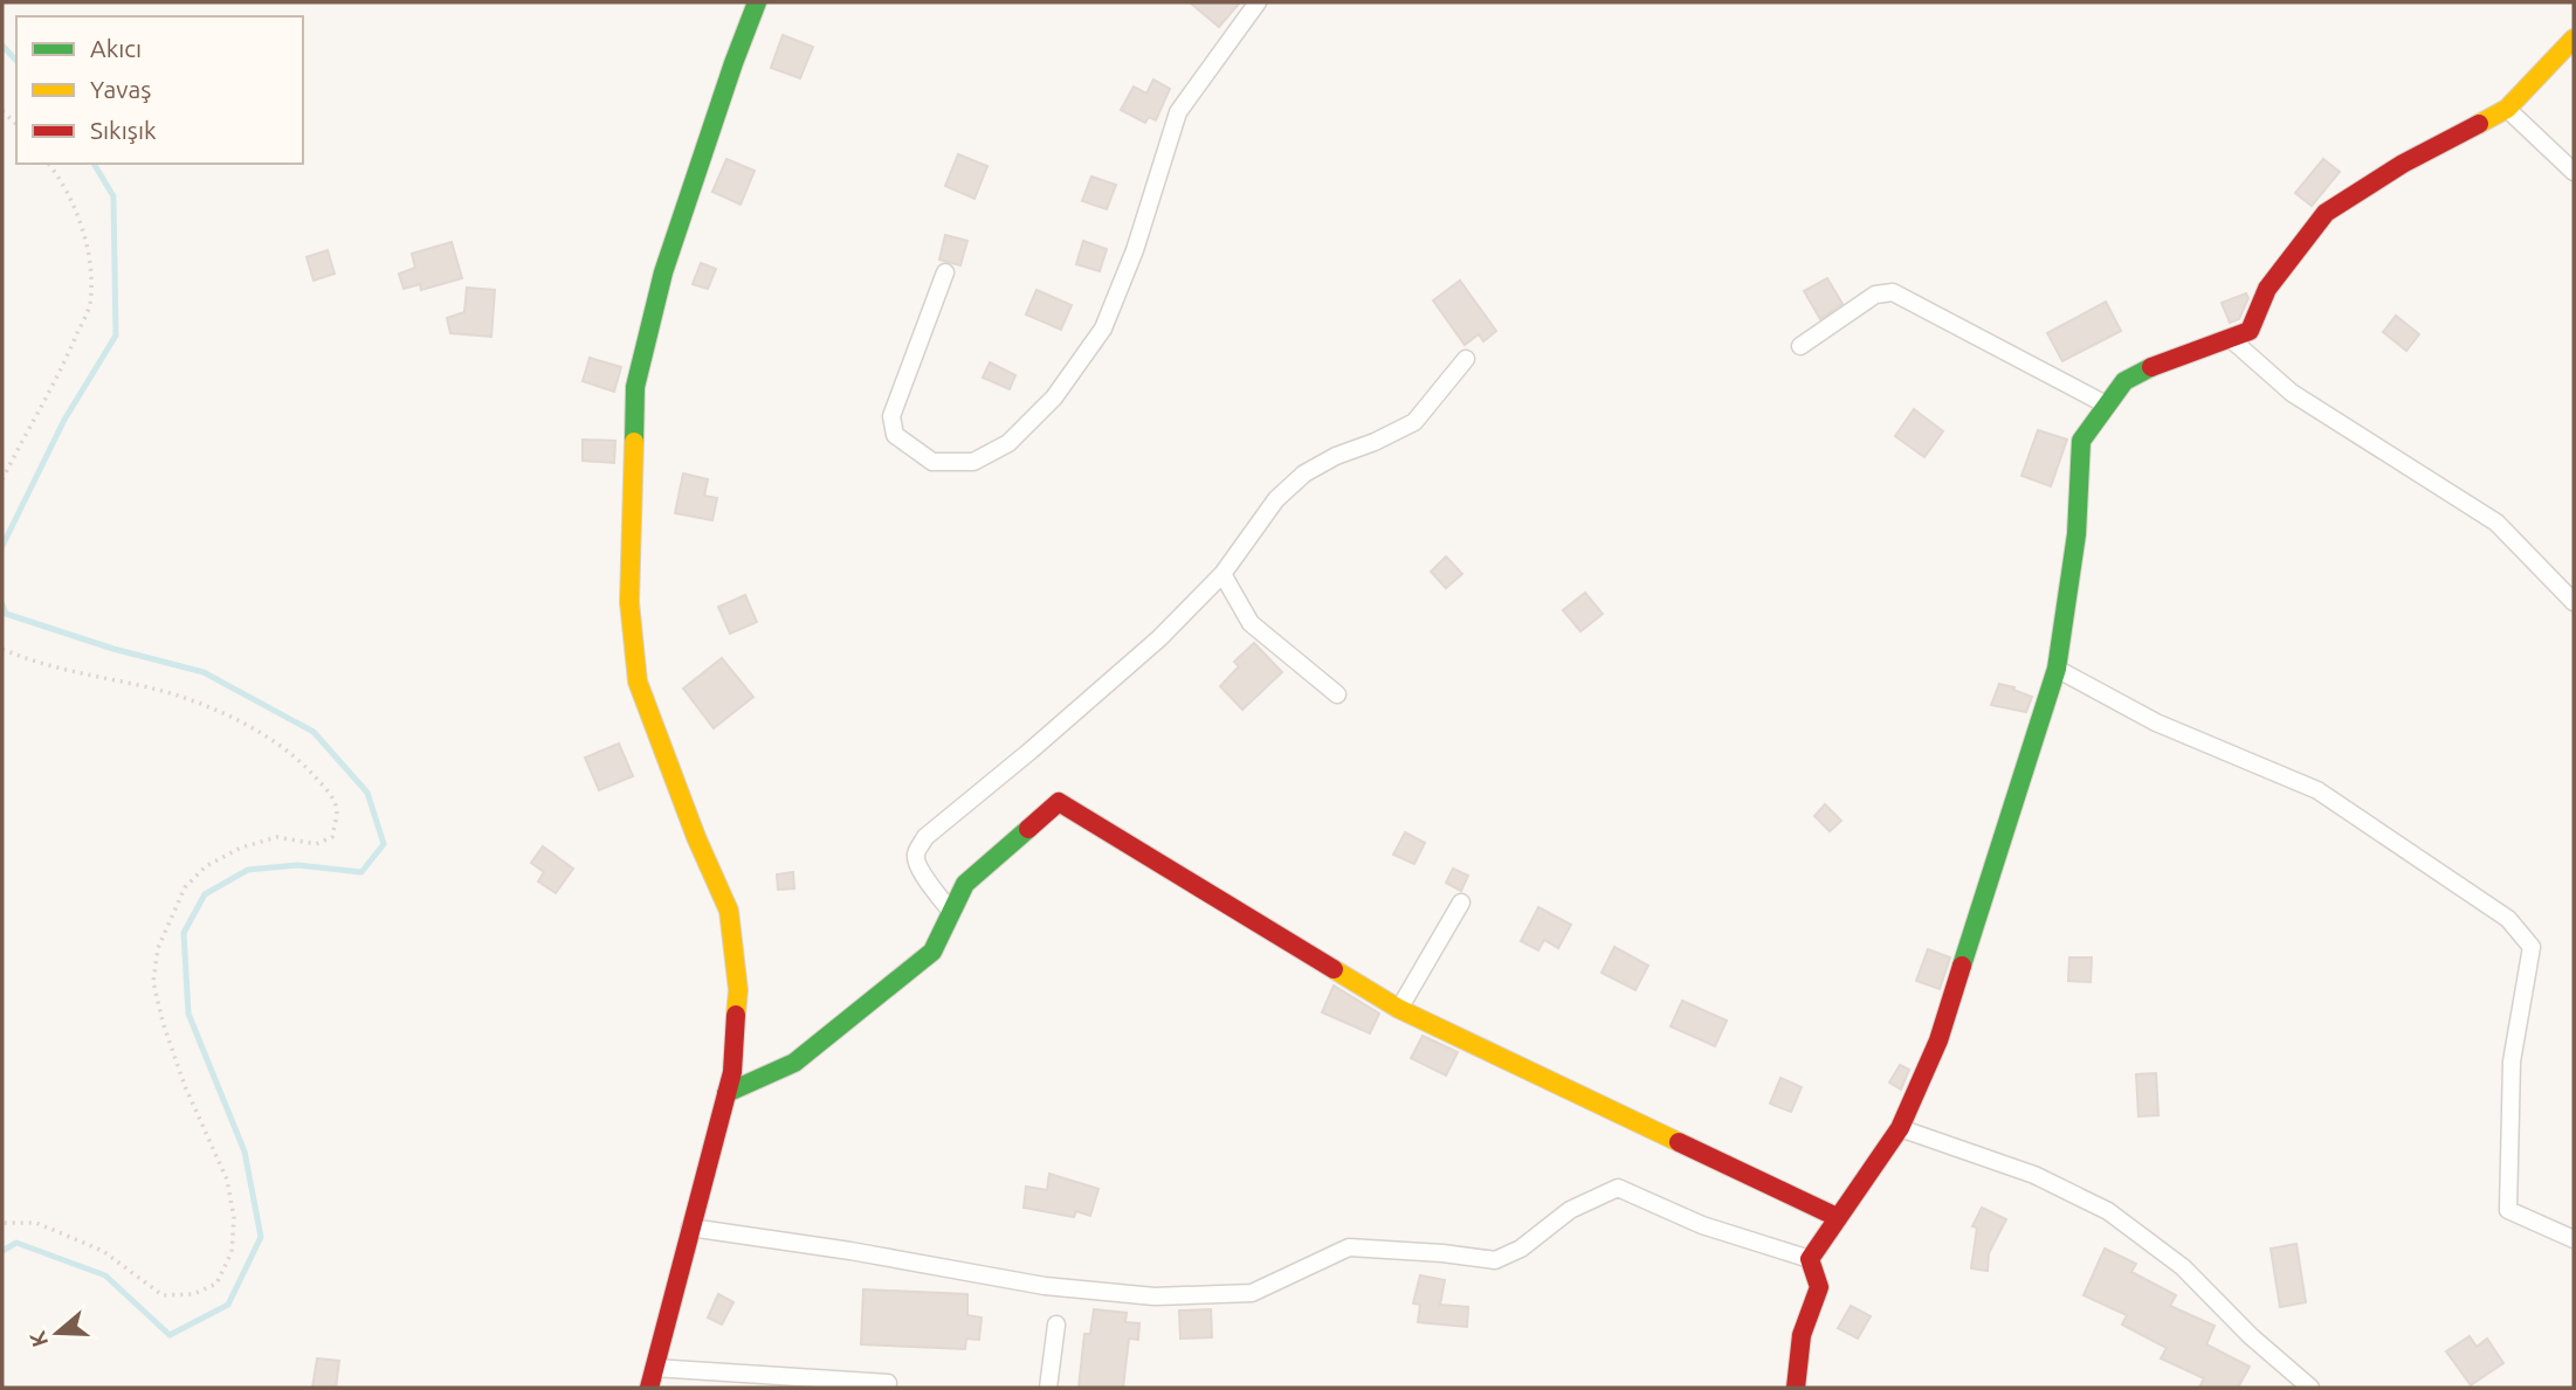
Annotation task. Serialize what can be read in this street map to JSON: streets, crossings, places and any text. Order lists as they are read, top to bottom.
{
  "legend": ["Akıcı", "Yavaş", "Sıkışık"],
  "north": "left"
}
